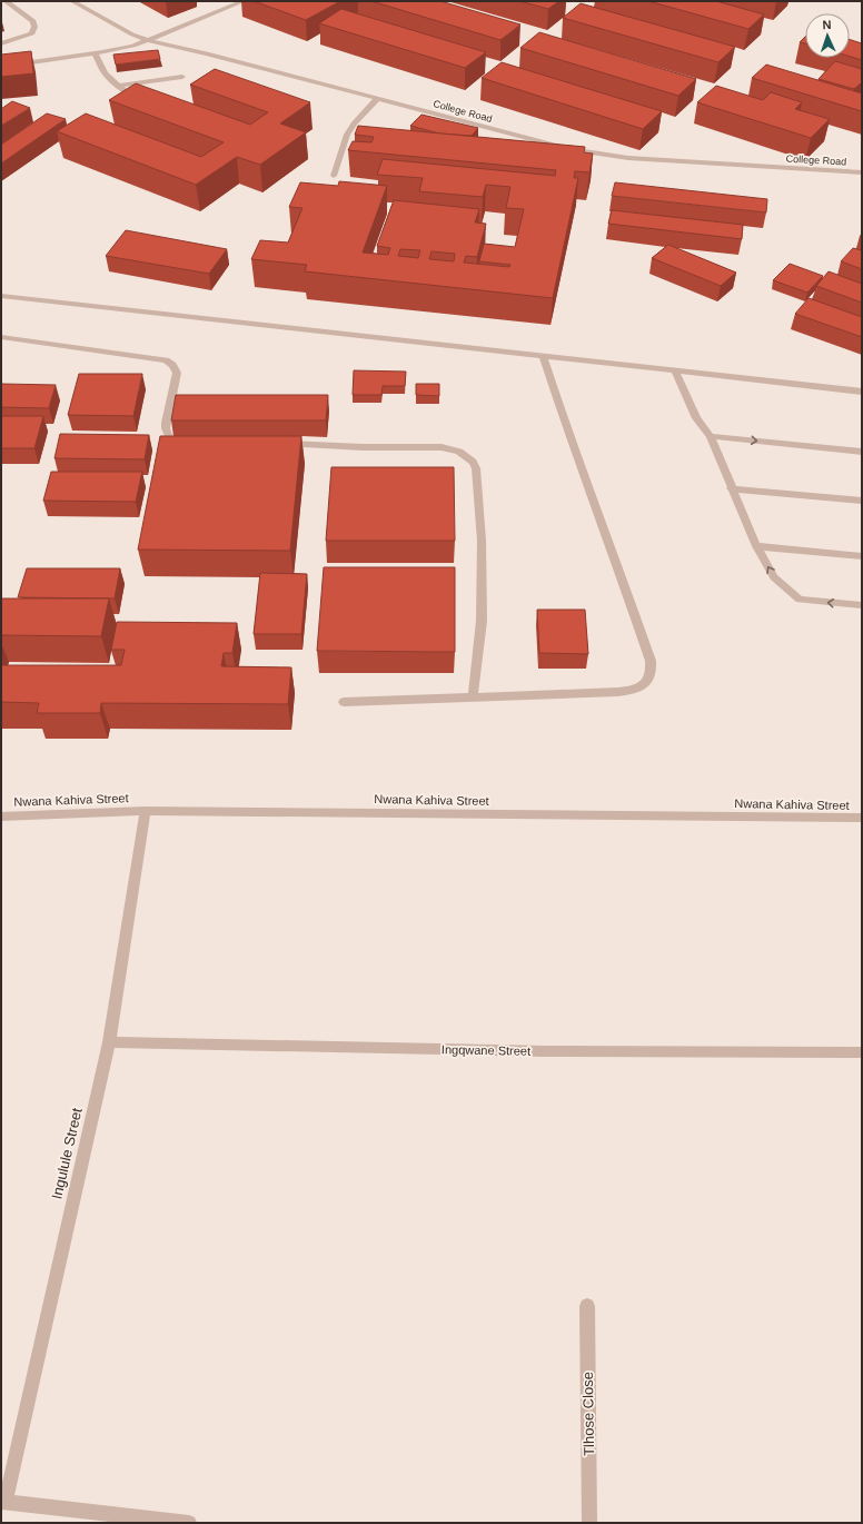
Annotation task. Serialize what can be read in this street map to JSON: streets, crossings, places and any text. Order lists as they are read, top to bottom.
{
  "streets": {
    "street": [
      "College Road",
      "Nwana Kahiva Street",
      "Ingqwane Street",
      "Ingulule Street",
      "Tlhose Close"
    ]
  },
  "crossings": [
    ["Nwana Kahiva Street", "Ingulule Street"],
    ["Ingqwane Street", "Ingulule Street"]
  ],
  "north": "top"
}
